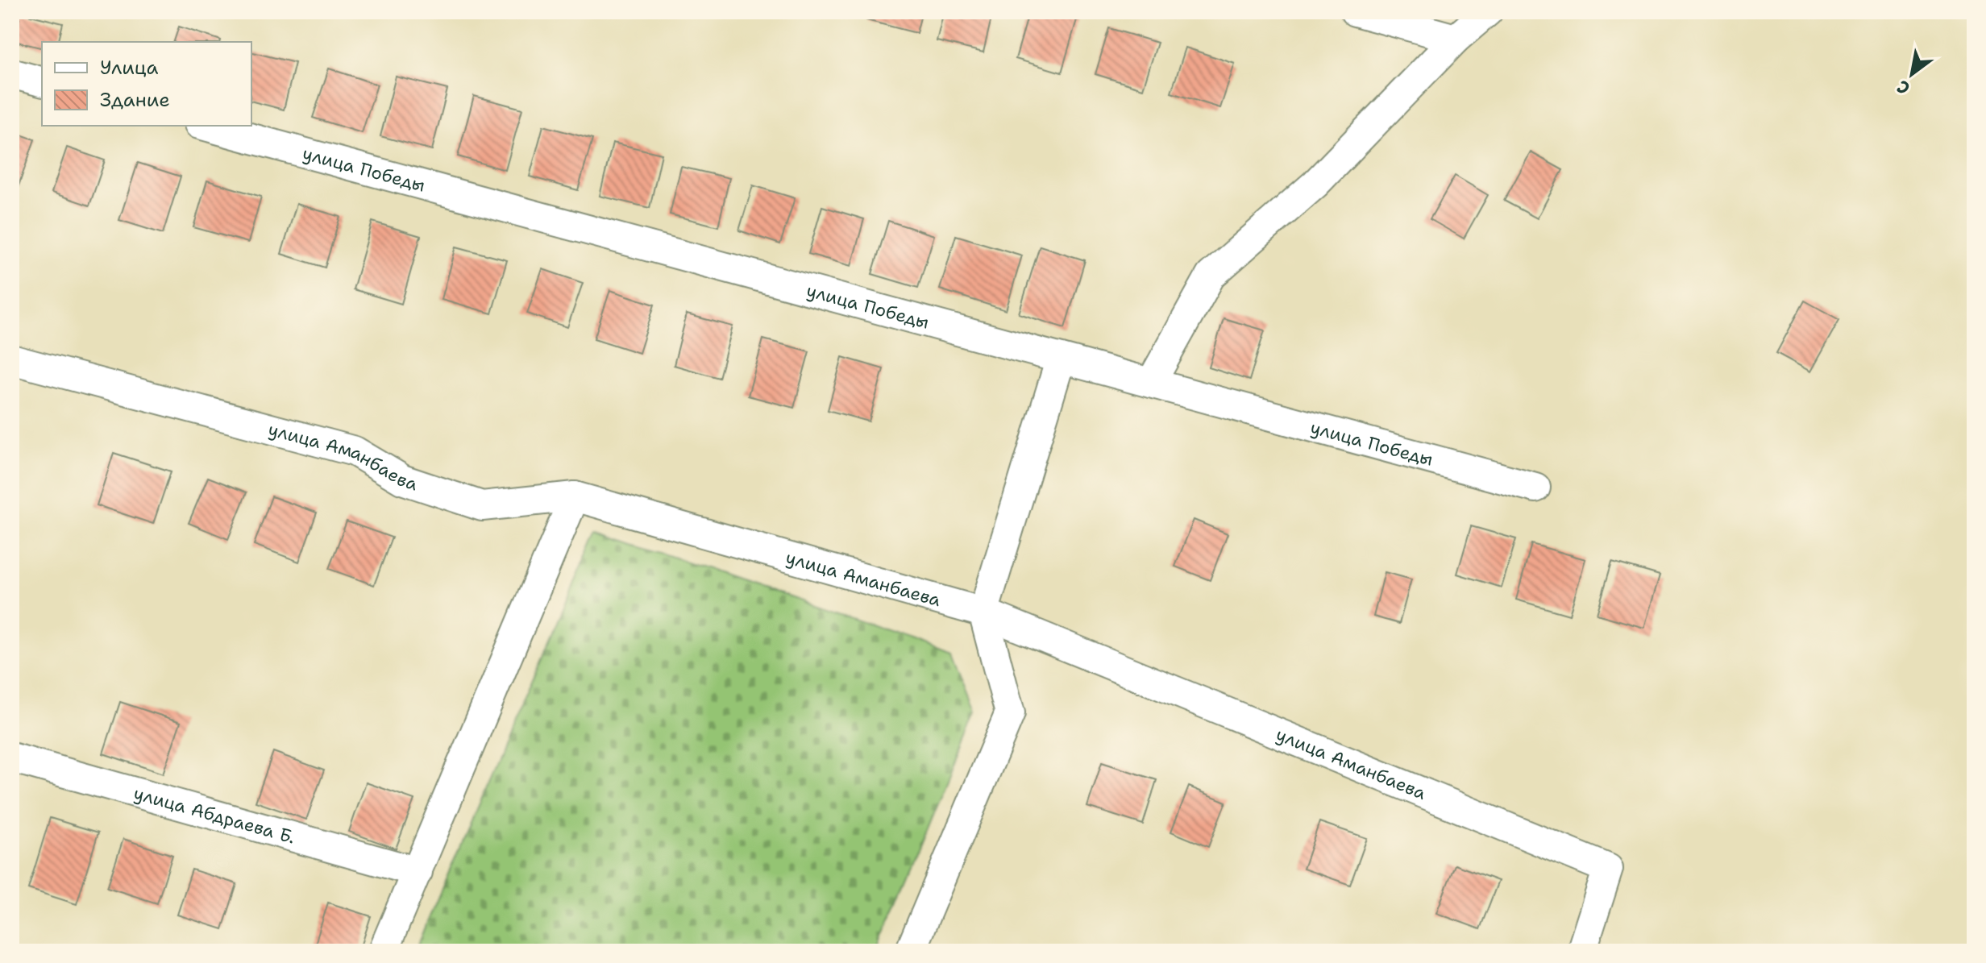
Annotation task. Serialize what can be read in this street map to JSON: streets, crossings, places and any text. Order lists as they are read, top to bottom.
{
  "streets": {
    "street": ["улица Победы", "улица Аманбаева", "улица Абдраева Б."]
  },
  "legend": ["Улица", "Здание"],
  "north": "bottom left"
}
